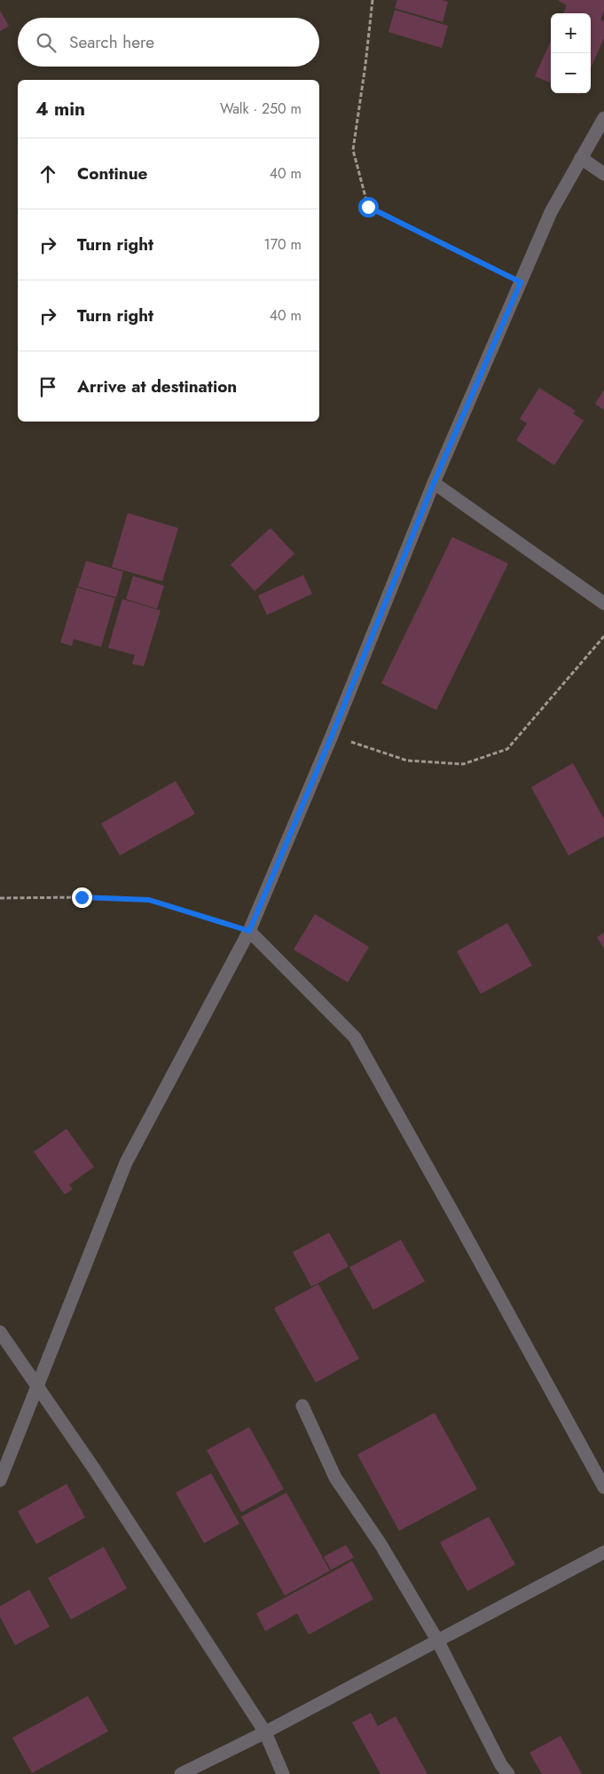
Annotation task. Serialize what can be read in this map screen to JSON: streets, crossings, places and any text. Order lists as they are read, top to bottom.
{
  "page": {
    "map_buttons": ["+", "−"],
    "search": "Search here",
    "heading": ["4 min", "Walk · 250 m"],
    "list": [
      ["Continue", "40 m"],
      ["Turn right", "170 m"],
      ["Turn right", "40 m"],
      "Arrive at destination"
    ]
  }
}
